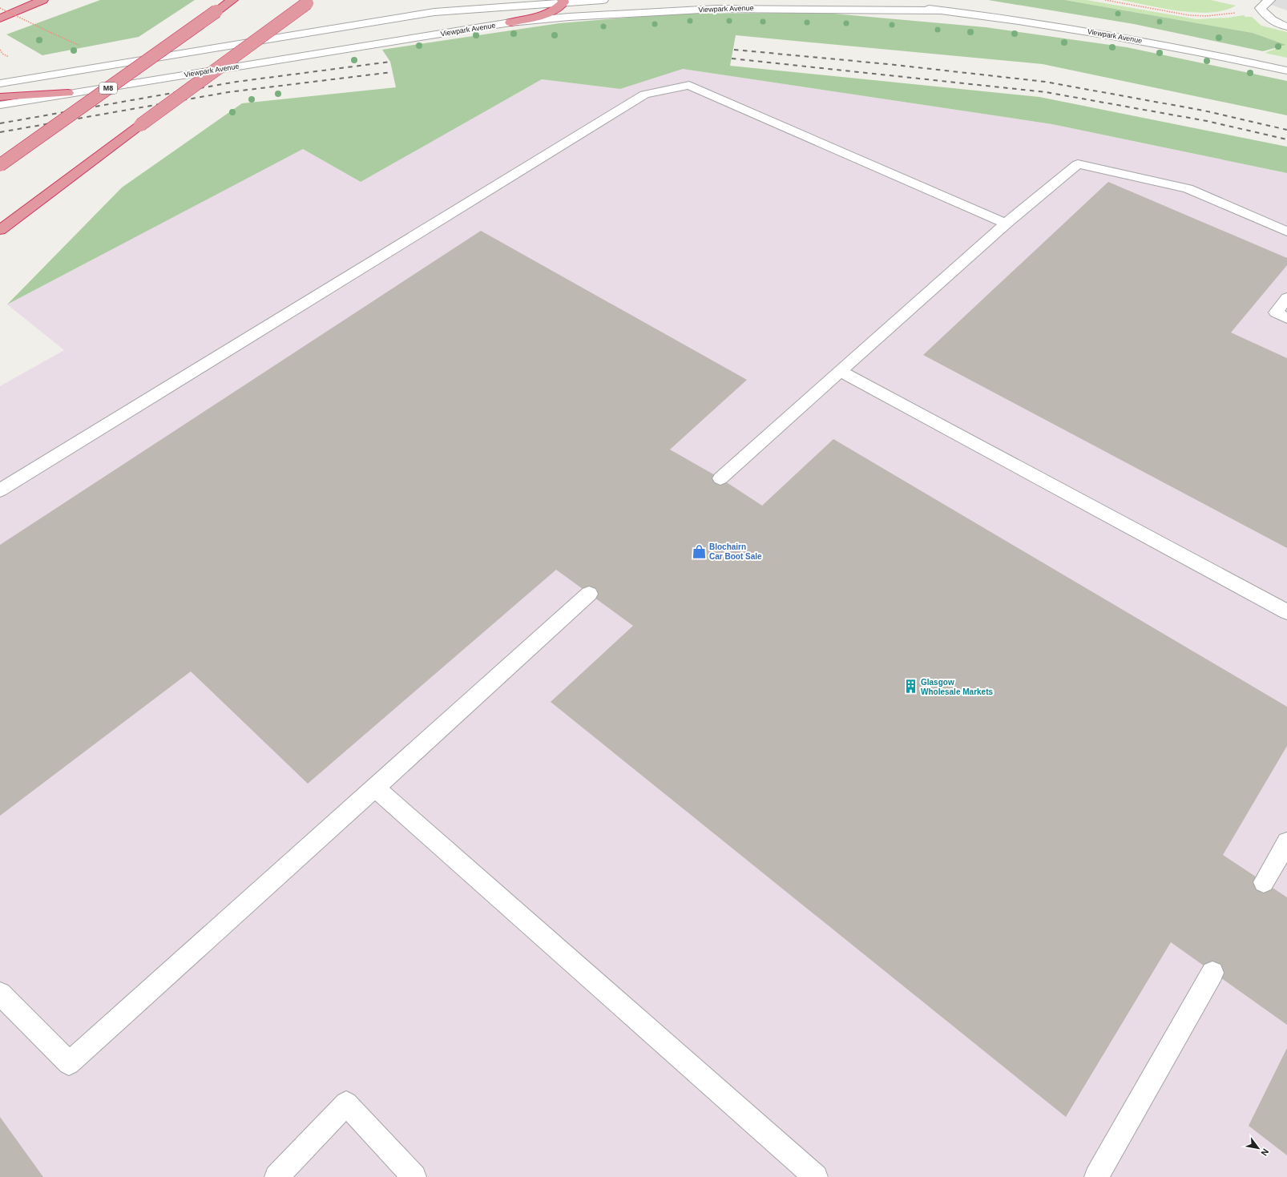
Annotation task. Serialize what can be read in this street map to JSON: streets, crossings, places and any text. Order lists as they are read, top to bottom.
{
  "streets": {
    "highway": ["M8"],
    "street": ["Viewpark Avenue"]
  },
  "places": {
    "shop": ["Blochairn Car Boot Sale"],
    "building": ["Glasgow Wholesale Markets"]
  },
  "north": "bottom right"
}
